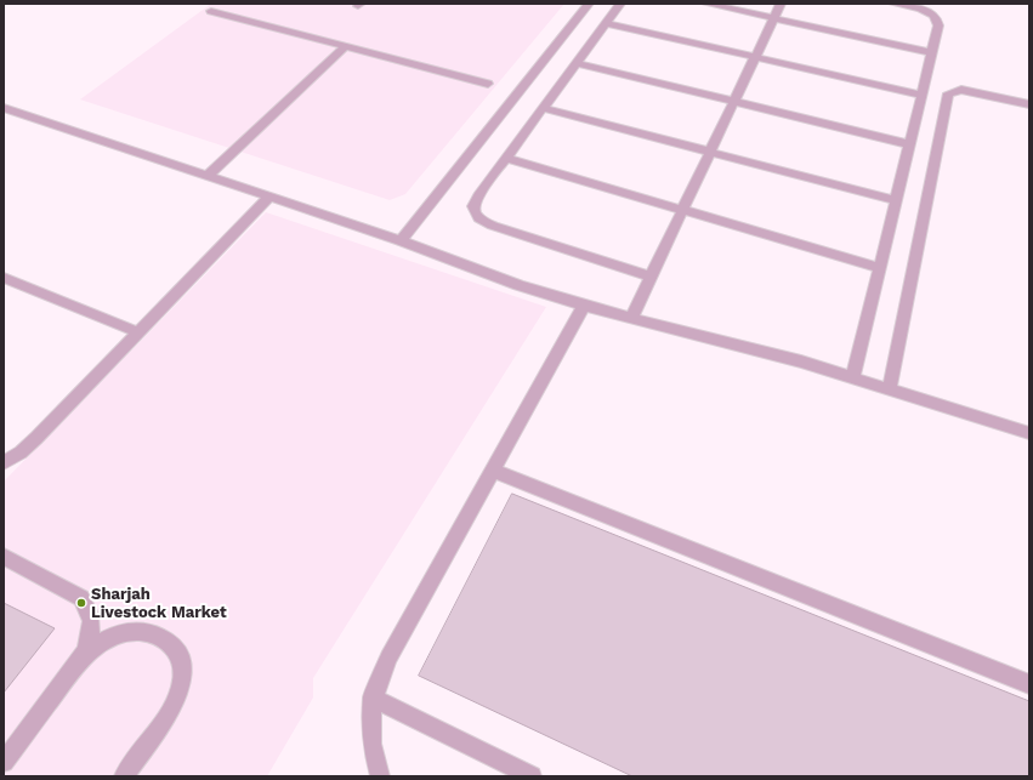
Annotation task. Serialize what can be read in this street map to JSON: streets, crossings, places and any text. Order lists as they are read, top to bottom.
{
  "places": ["Sharjah Livestock Market"]
}
